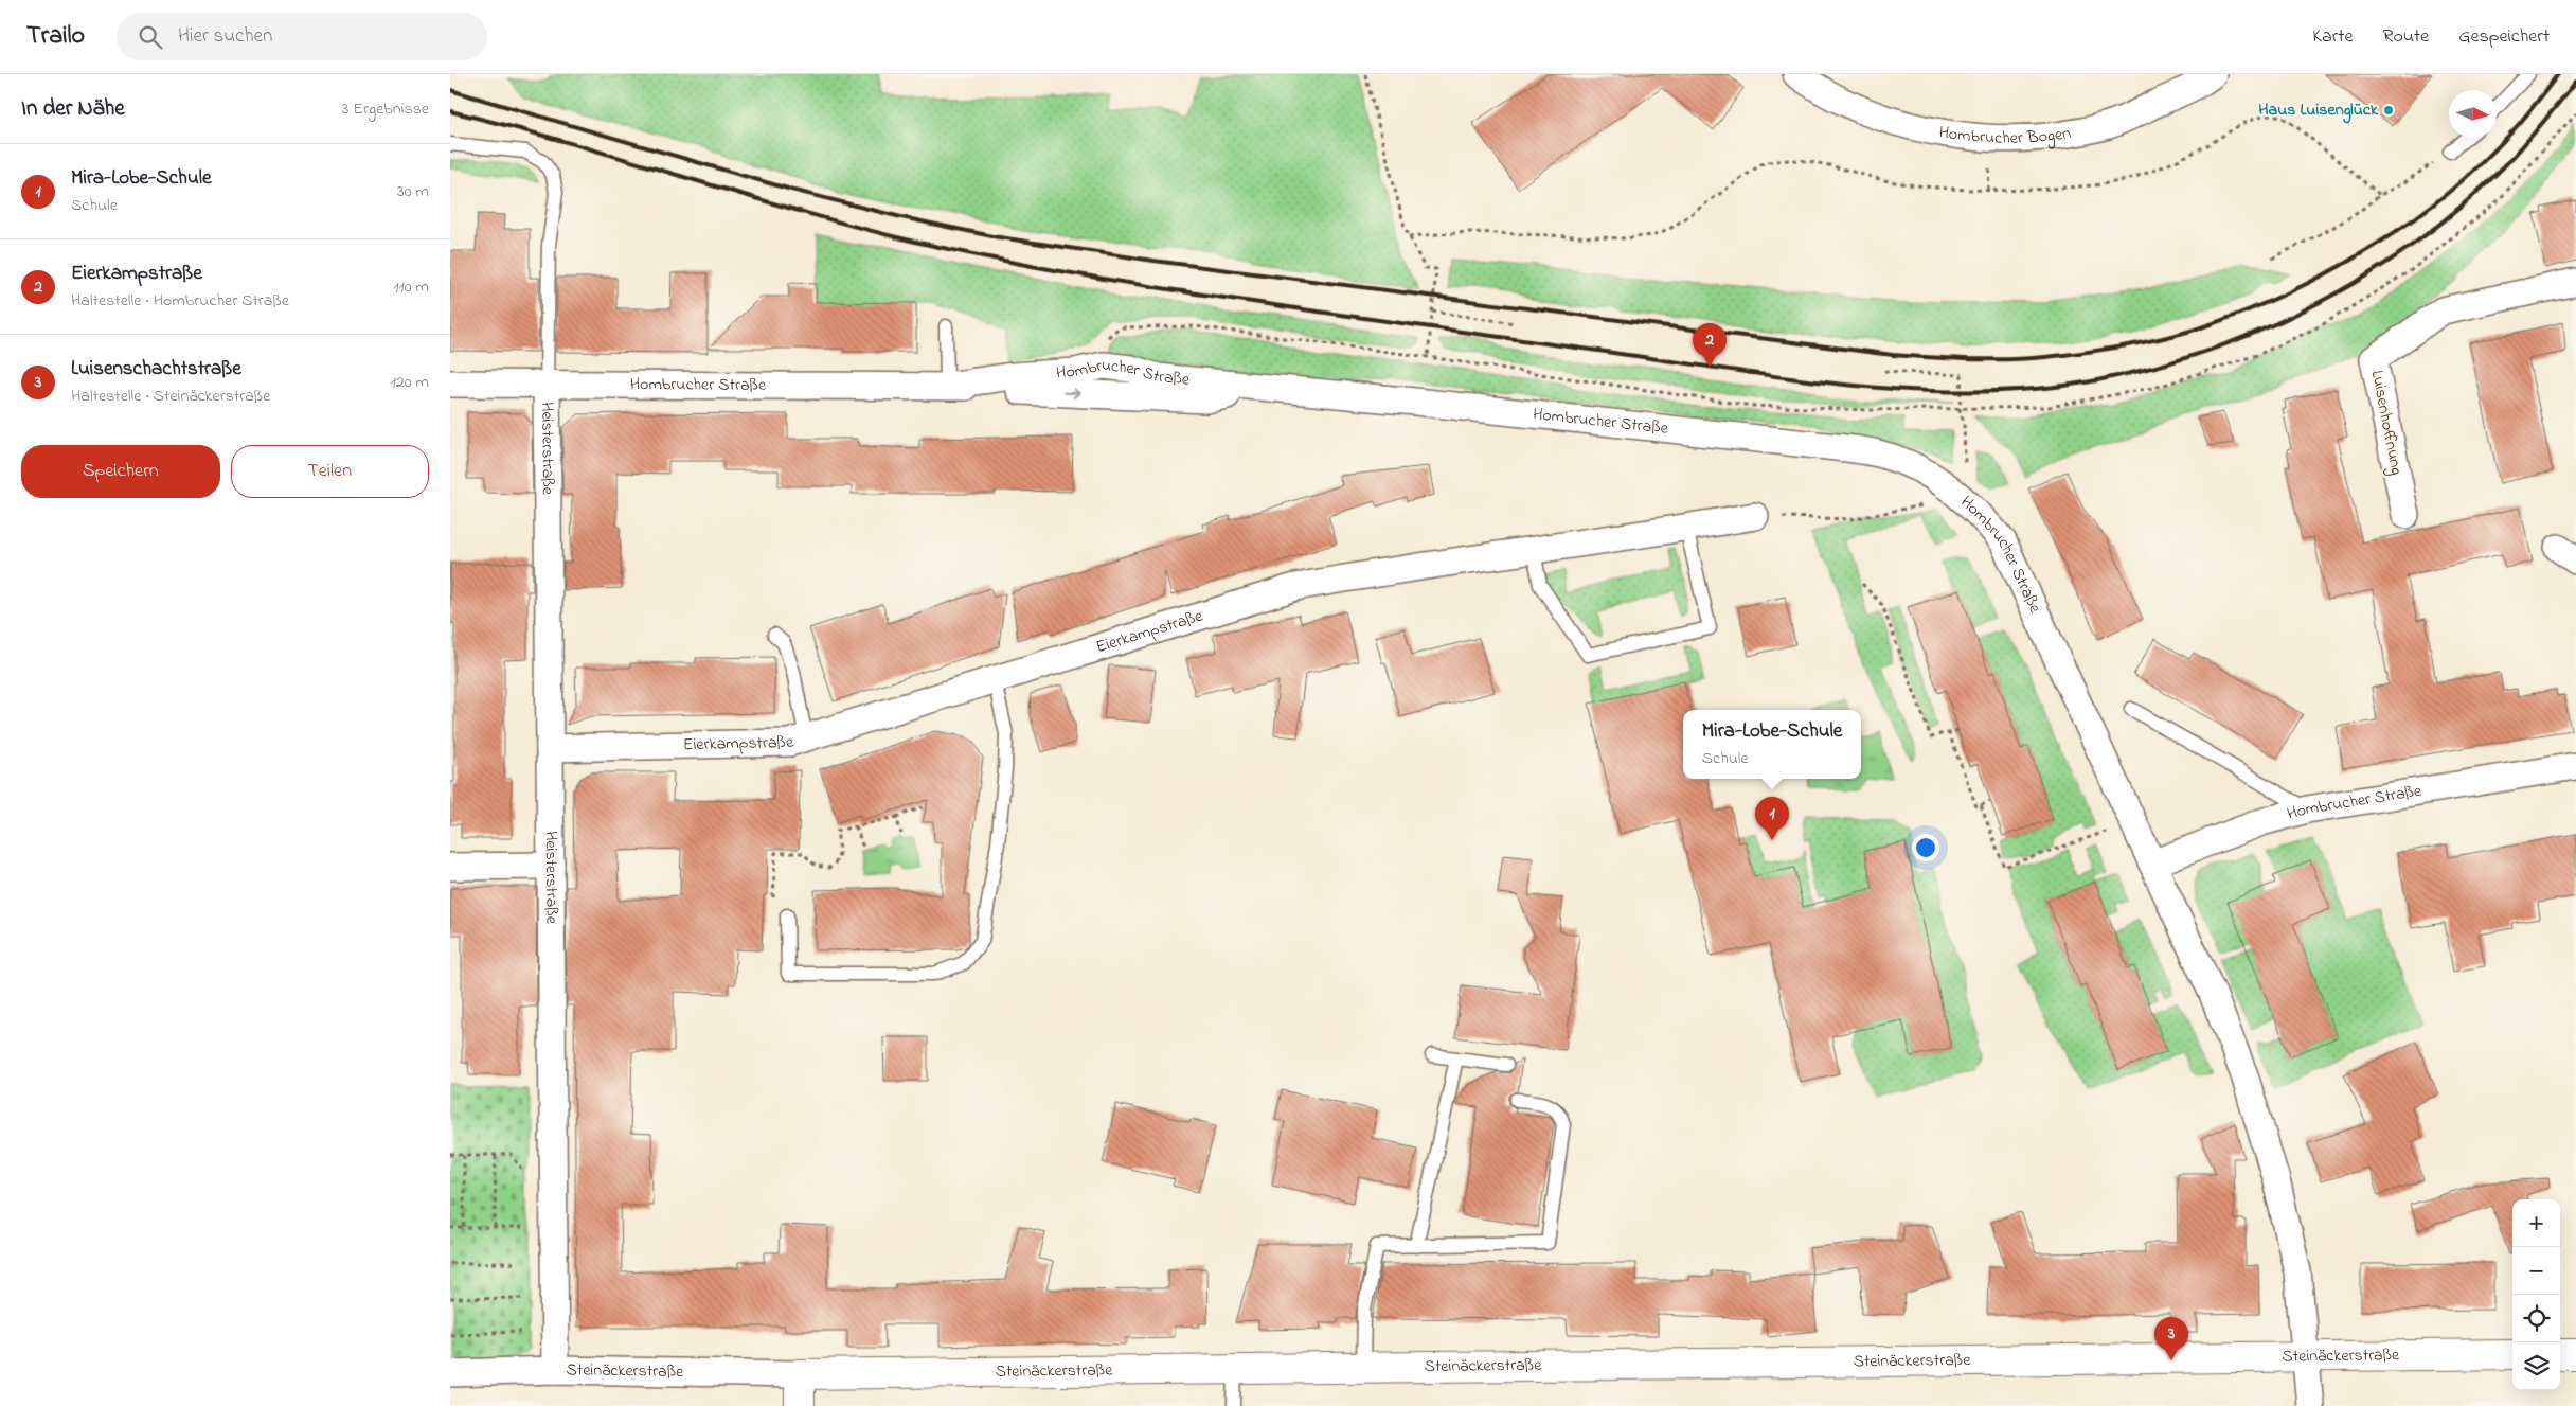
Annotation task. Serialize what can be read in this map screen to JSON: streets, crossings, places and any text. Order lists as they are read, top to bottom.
{
  "streets": {
    "street": [
      "Hombrucher Bogen",
      "Hombrucher Straße",
      "Luisenhoffnung",
      "Heisterstraße",
      "Eierkampstraße",
      "Steinäckerstraße"
    ]
  },
  "crossings": [
    ["Hombrucher Straße", "Heisterstraße"],
    ["Heisterstraße", "Eierkampstraße"],
    ["Heisterstraße", "Steinäckerstraße"]
  ],
  "places": ["Haus Luisenglück"],
  "north": "right",
  "page": {
    "header": "Trailo",
    "search": "Hier suchen",
    "nav": ["Karte", "Route", "Gespeichert"],
    "heading": ["In der Nähe", "3 Ergebnisse"],
    "list": [
      {
        "mark": "1",
        "name": "Mira-Lobe-Schule",
        "note": "Schule",
        "value": "30 m"
      },
      {
        "mark": "2",
        "name": "Eierkampstraße",
        "note": "Haltestelle · Hombrucher Straße",
        "value": "110 m"
      },
      {
        "mark": "3",
        "name": "Luisenschachtstraße",
        "note": "Haltestelle · Steinäckerstraße",
        "value": "120 m"
      }
    ],
    "pins": ["2", "1", "3"],
    "buttons": ["Speichern", "Teilen"],
    "popup": ["Mira-Lobe-Schule", "Schule"],
    "map_buttons": ["+", "−"]
  }
}
